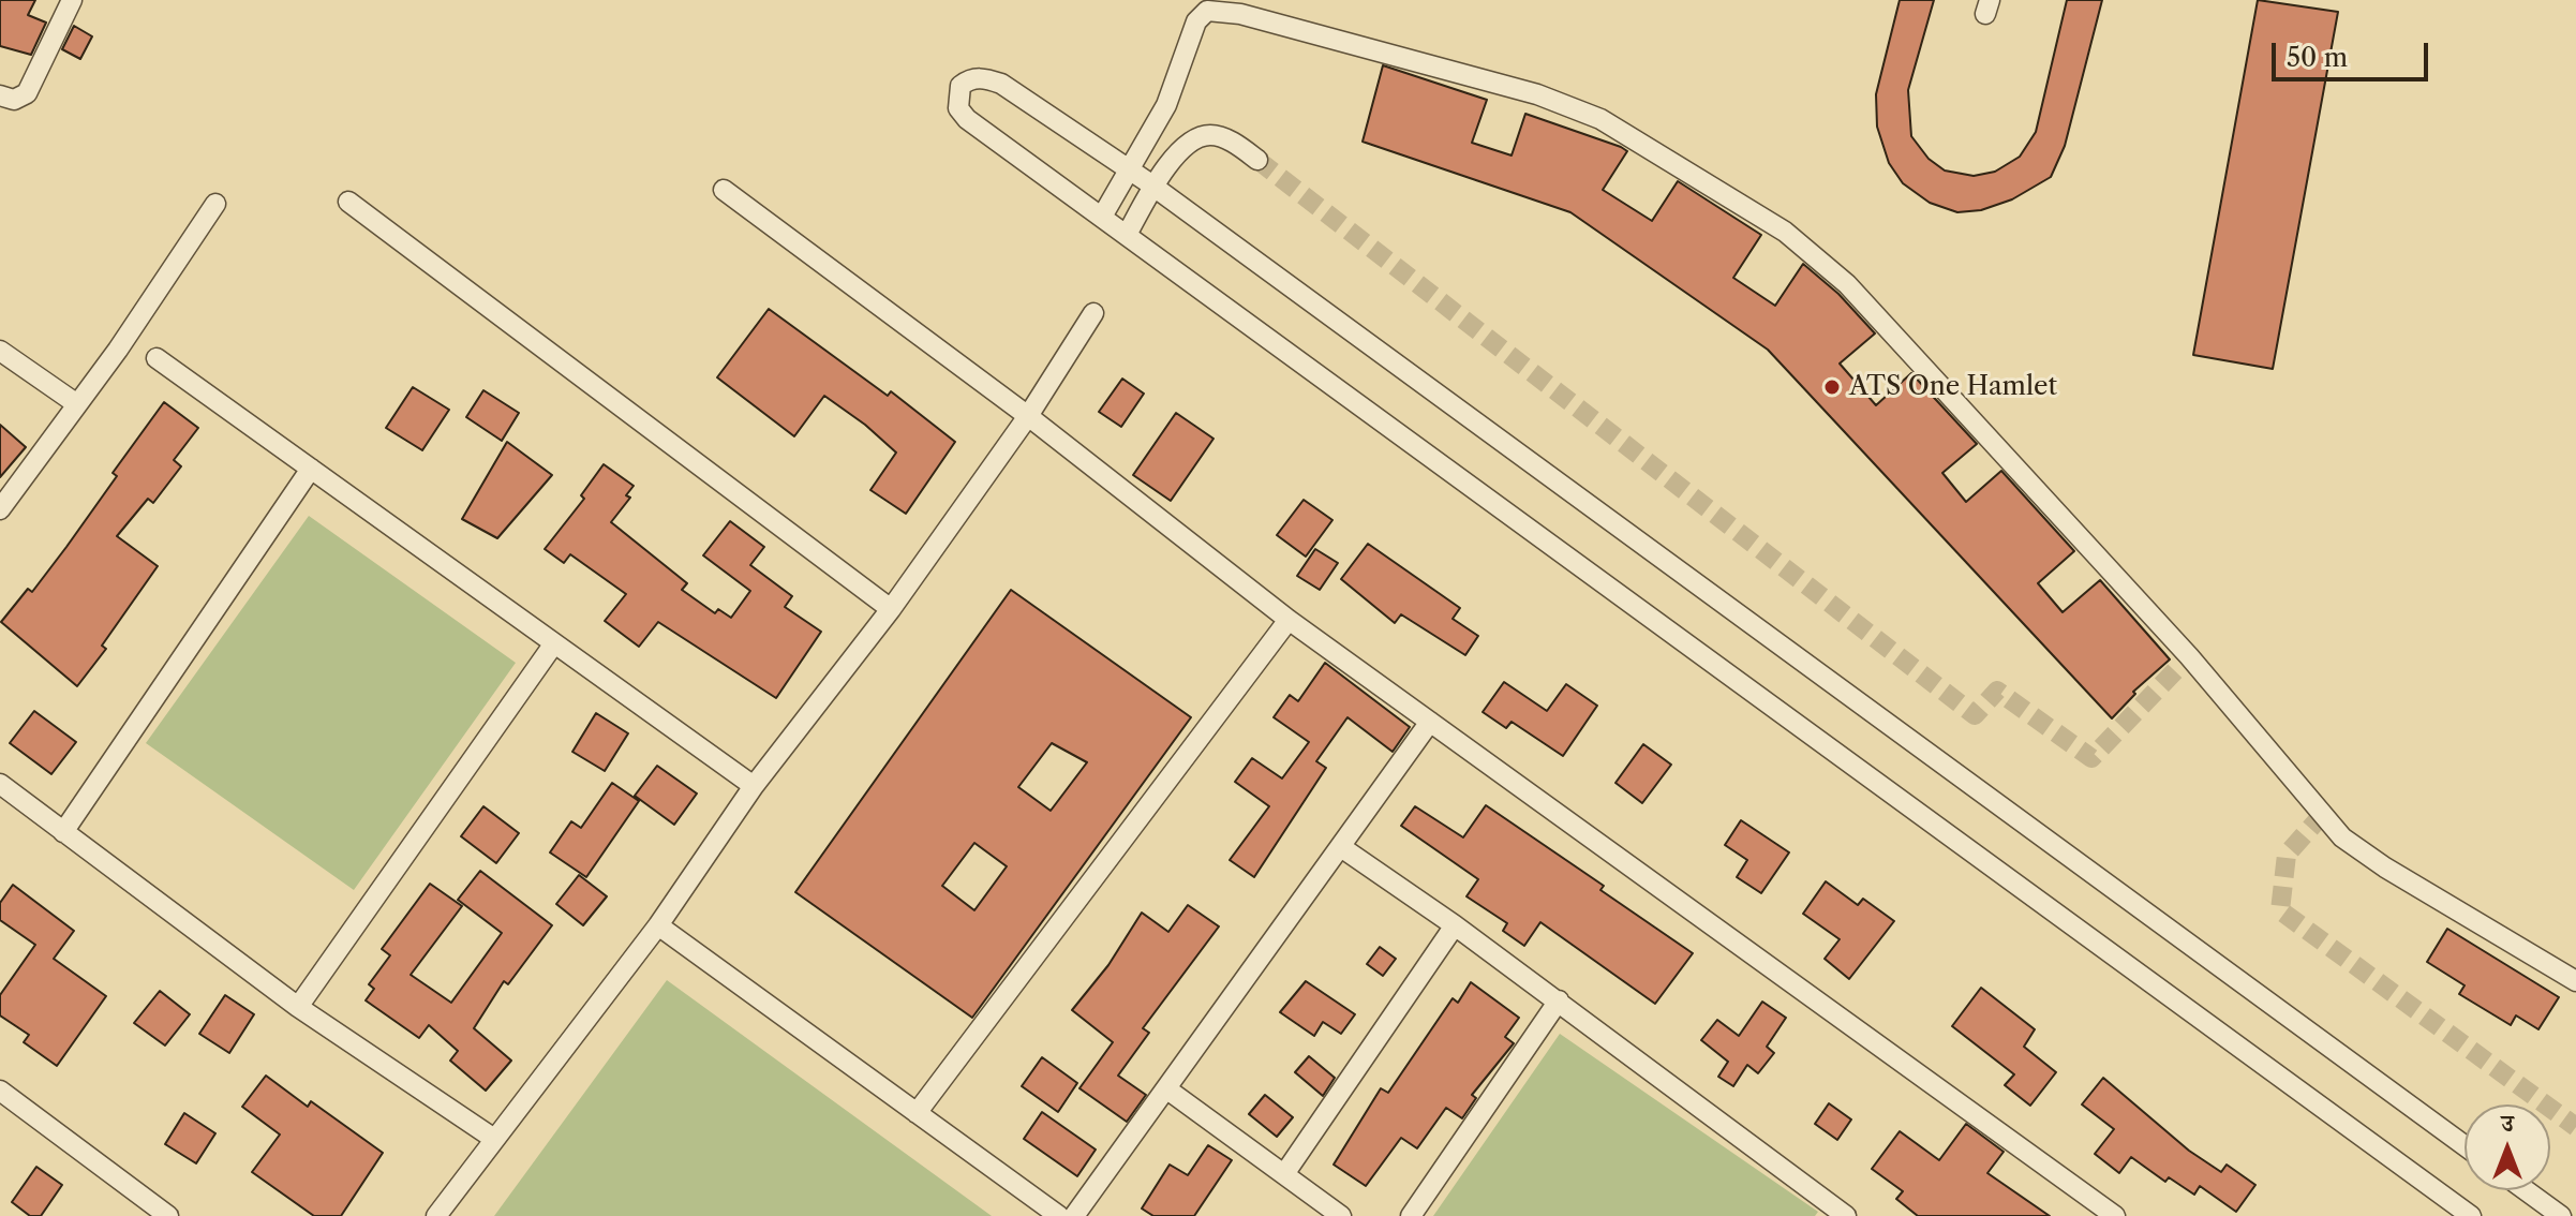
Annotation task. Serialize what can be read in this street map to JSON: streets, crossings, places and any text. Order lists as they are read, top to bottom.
{
  "places": ["ATS One Hamlet"],
  "scale_bar": "50 m",
  "north": "top"
}
